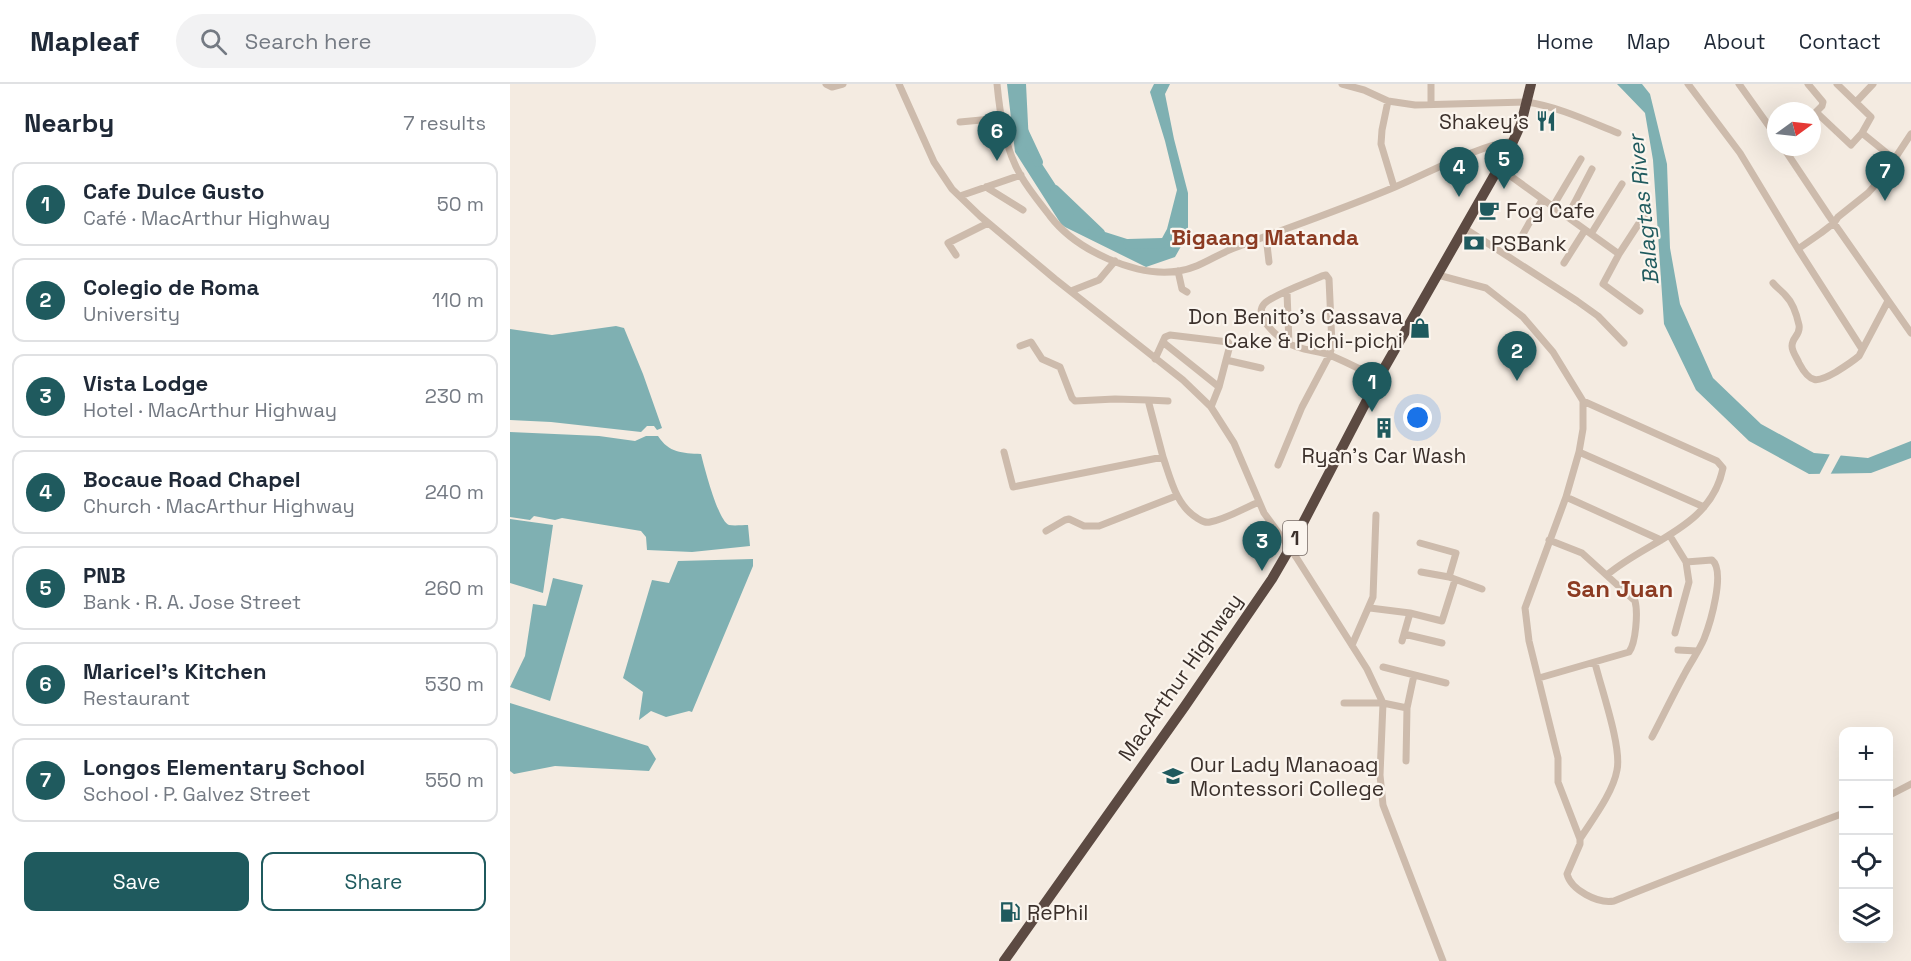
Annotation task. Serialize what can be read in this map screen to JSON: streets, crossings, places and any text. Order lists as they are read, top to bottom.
{
  "streets": {
    "highway": ["1", "MacArthur Highway"]
  },
  "districts": ["Bigaang Matanda", "San Juan"],
  "water": ["Balagtas River"],
  "places": {
    "restaurant": ["Shakey's"],
    "cafe": ["Fog Cafe"],
    "bank": ["PSBank"],
    "shop": ["Don Benito's Cassava Cake & Pichi-pichi"],
    "building": ["Ryan’s Car Wash"],
    "school or university": ["Our Lady Manaoag Montessori College"],
    "fuel station": ["RePhil"]
  },
  "north": "right",
  "page": {
    "header": "Mapleaf",
    "search": "Search here",
    "nav": [
      "Home",
      "Map",
      "About",
      "Contact"
    ],
    "heading": ["Nearby", "7 results"],
    "pins": [
      "6",
      "5",
      "4",
      "7",
      "2",
      "1",
      "3"
    ],
    "list": [
      {
        "mark": "1",
        "name": "Cafe Dulce Gusto",
        "note": "Café · MacArthur Highway",
        "value": "50 m"
      },
      {
        "mark": "2",
        "name": "Colegio de Roma",
        "note": "University",
        "value": "110 m"
      },
      {
        "mark": "3",
        "name": "Vista Lodge",
        "note": "Hotel · MacArthur Highway",
        "value": "230 m"
      },
      {
        "mark": "4",
        "name": "Bocaue Road Chapel",
        "note": "Church · MacArthur Highway",
        "value": "240 m"
      },
      {
        "mark": "5",
        "name": "PNB",
        "note": "Bank · R. A. Jose Street",
        "value": "260 m"
      },
      {
        "mark": "6",
        "name": "Maricel's Kitchen",
        "note": "Restaurant",
        "value": "530 m"
      },
      {
        "mark": "7",
        "name": "Longos Elementary School",
        "note": "School · P. Galvez Street",
        "value": "550 m"
      }
    ],
    "map_buttons": ["+", "−"],
    "buttons": ["Save", "Share"]
  }
}
